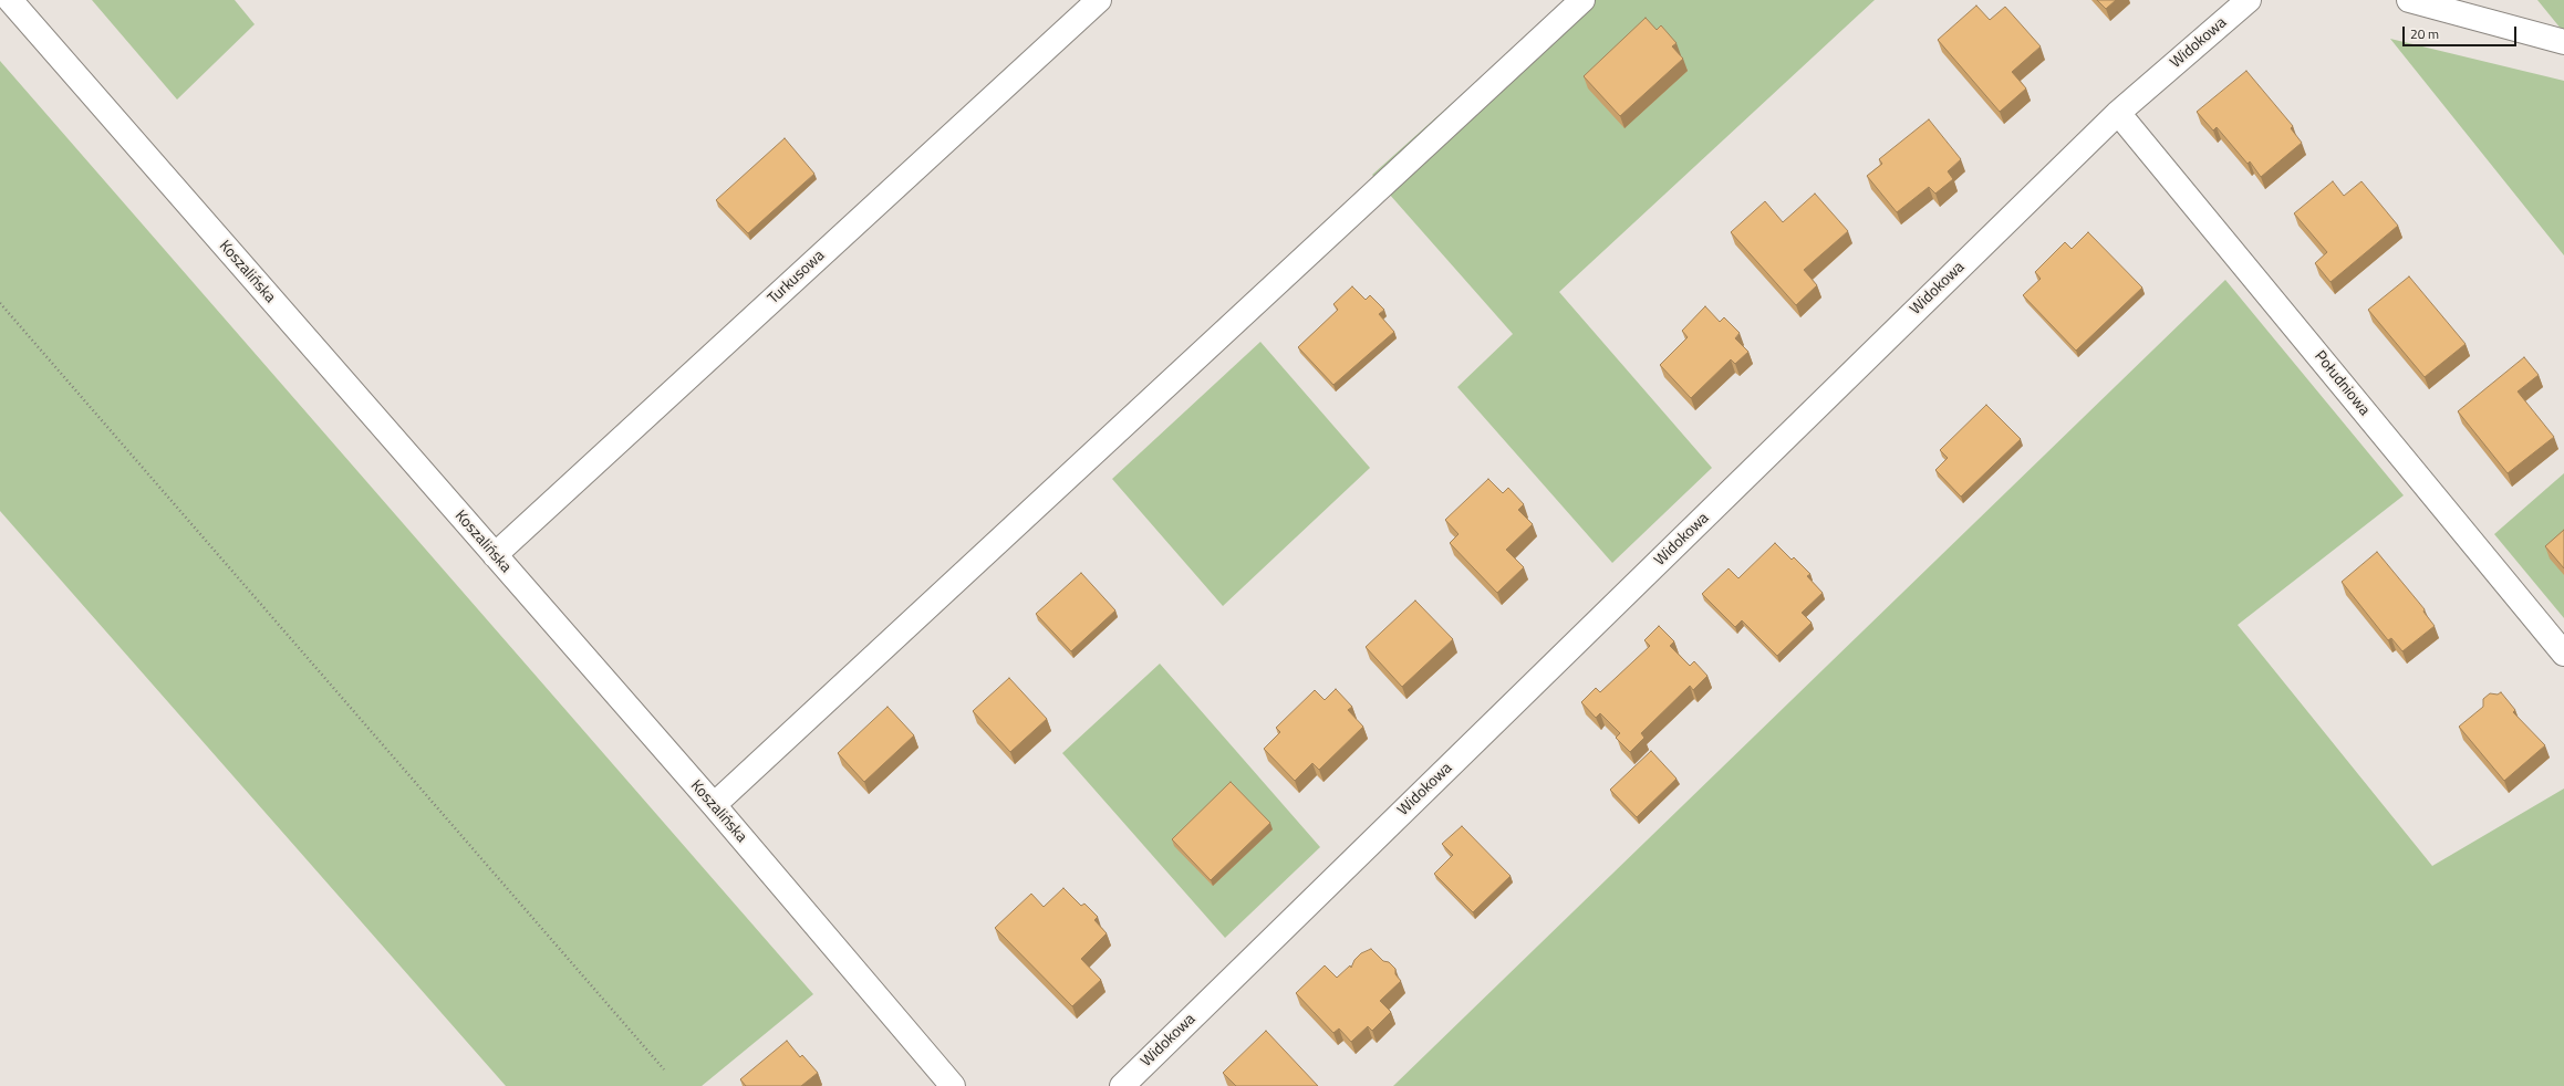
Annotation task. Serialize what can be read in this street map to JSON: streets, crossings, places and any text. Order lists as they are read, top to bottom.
{
  "streets": {
    "street": [
      "Widokowa",
      "Koszalińska",
      "Turkusowa",
      "Południowa"
    ]
  },
  "crossings": [
    ["Widokowa", "Południowa"],
    ["Koszalińska", "Turkusowa"]
  ],
  "scale_bar": "20 m"
}
